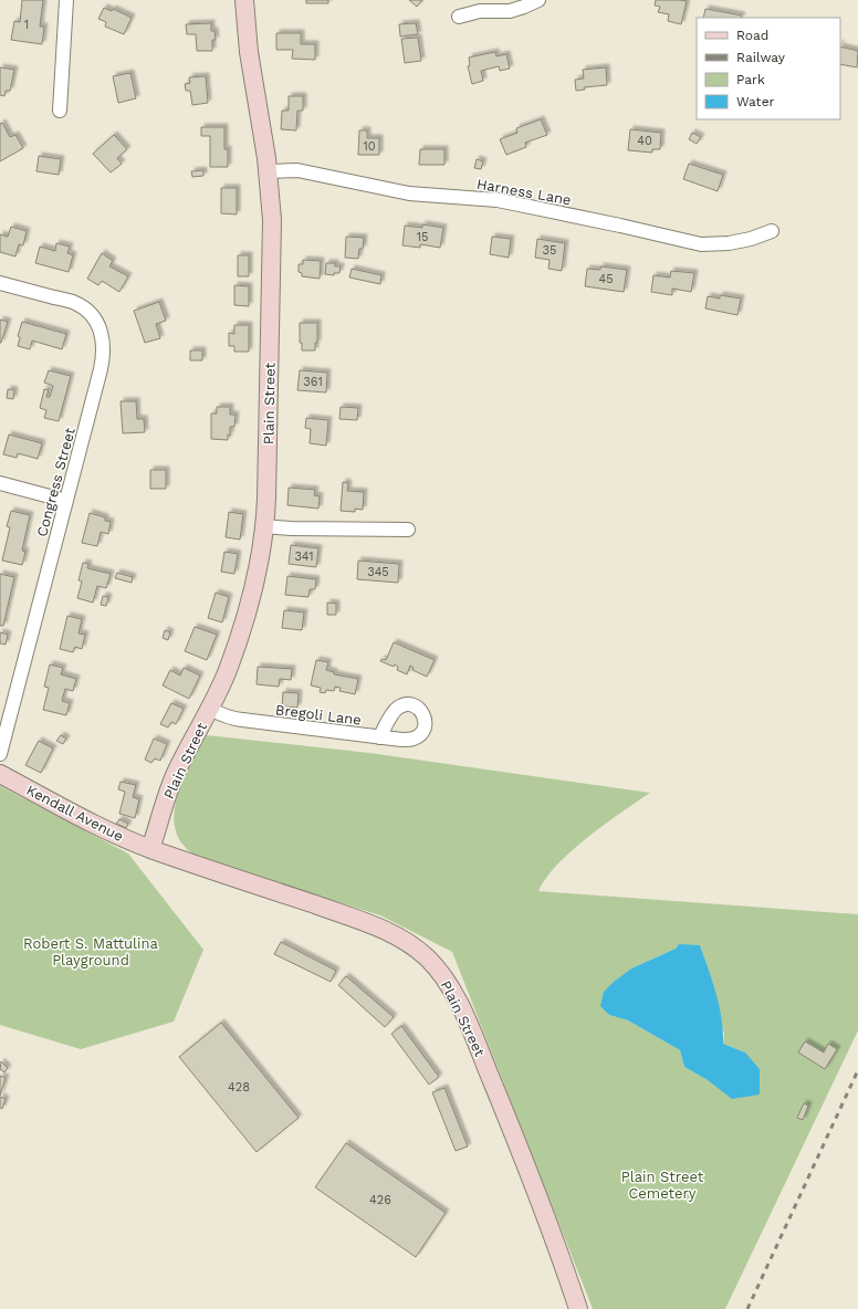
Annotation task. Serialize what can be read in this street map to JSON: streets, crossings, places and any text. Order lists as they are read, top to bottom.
{
  "streets": {
    "street": [
      "Harness Lane",
      "Plain Street",
      "Congress Street",
      "Bregoli Lane",
      "Kendall Avenue"
    ]
  },
  "crossings": [
    ["Harness Lane", "Plain Street"],
    ["Plain Street", "Bregoli Lane"],
    ["Plain Street", "Kendall Avenue"]
  ],
  "parks": ["Robert S. Mattulina Playground", "Plain Street Cemetery"],
  "house_numbers": [
    "1",
    "40",
    "10",
    "15",
    "35",
    "45",
    "361",
    "341",
    "345",
    "428",
    "426"
  ],
  "legend": [
    "Road",
    "Railway",
    "Park",
    "Water"
  ]
}
